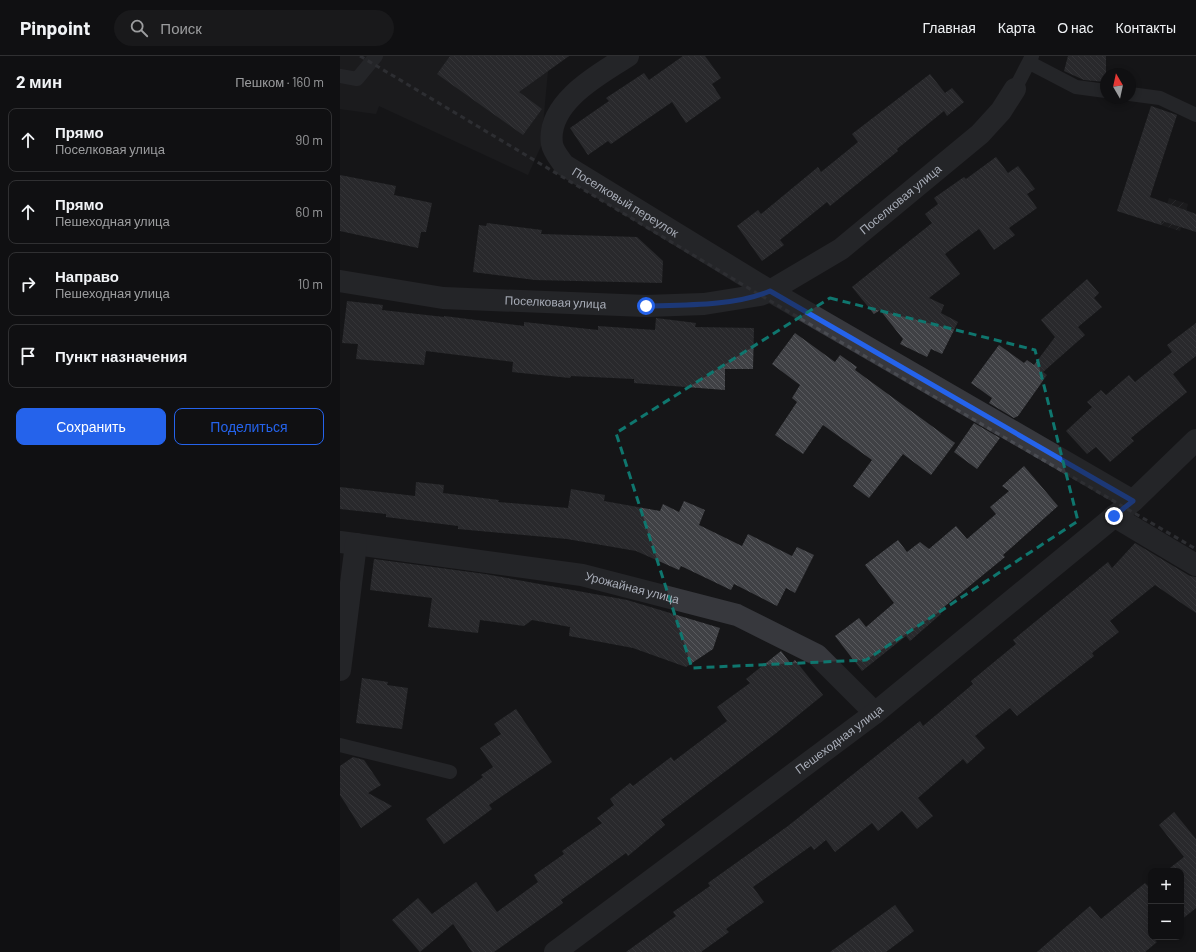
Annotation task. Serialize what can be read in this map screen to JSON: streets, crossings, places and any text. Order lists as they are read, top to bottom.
{
  "streets": {
    "street": [
      "Поселковая улица",
      "Поселковый переулок",
      "Урожайная улица",
      "Пешеходная улица"
    ]
  },
  "crossings": [
    ["Поселковая улица", "Поселковый переулок"],
    ["Урожайная улица", "Пешеходная улица"]
  ],
  "north": "top",
  "page": {
    "header": "Pinpoint",
    "search": "Поиск",
    "nav": [
      "Главная",
      "Карта",
      "О нас",
      "Контакты"
    ],
    "heading": ["2 мин", "Пешком · 160 m"],
    "list": [
      ["Прямо", "Поселковая улица", "90 m"],
      ["Прямо", "Пешеходная улица", "60 m"],
      ["Направо", "Пешеходная улица", "10 m"],
      "Пункт назначения"
    ],
    "buttons": ["Сохранить", "Поделиться"],
    "map_buttons": ["+", "−"]
  }
}
